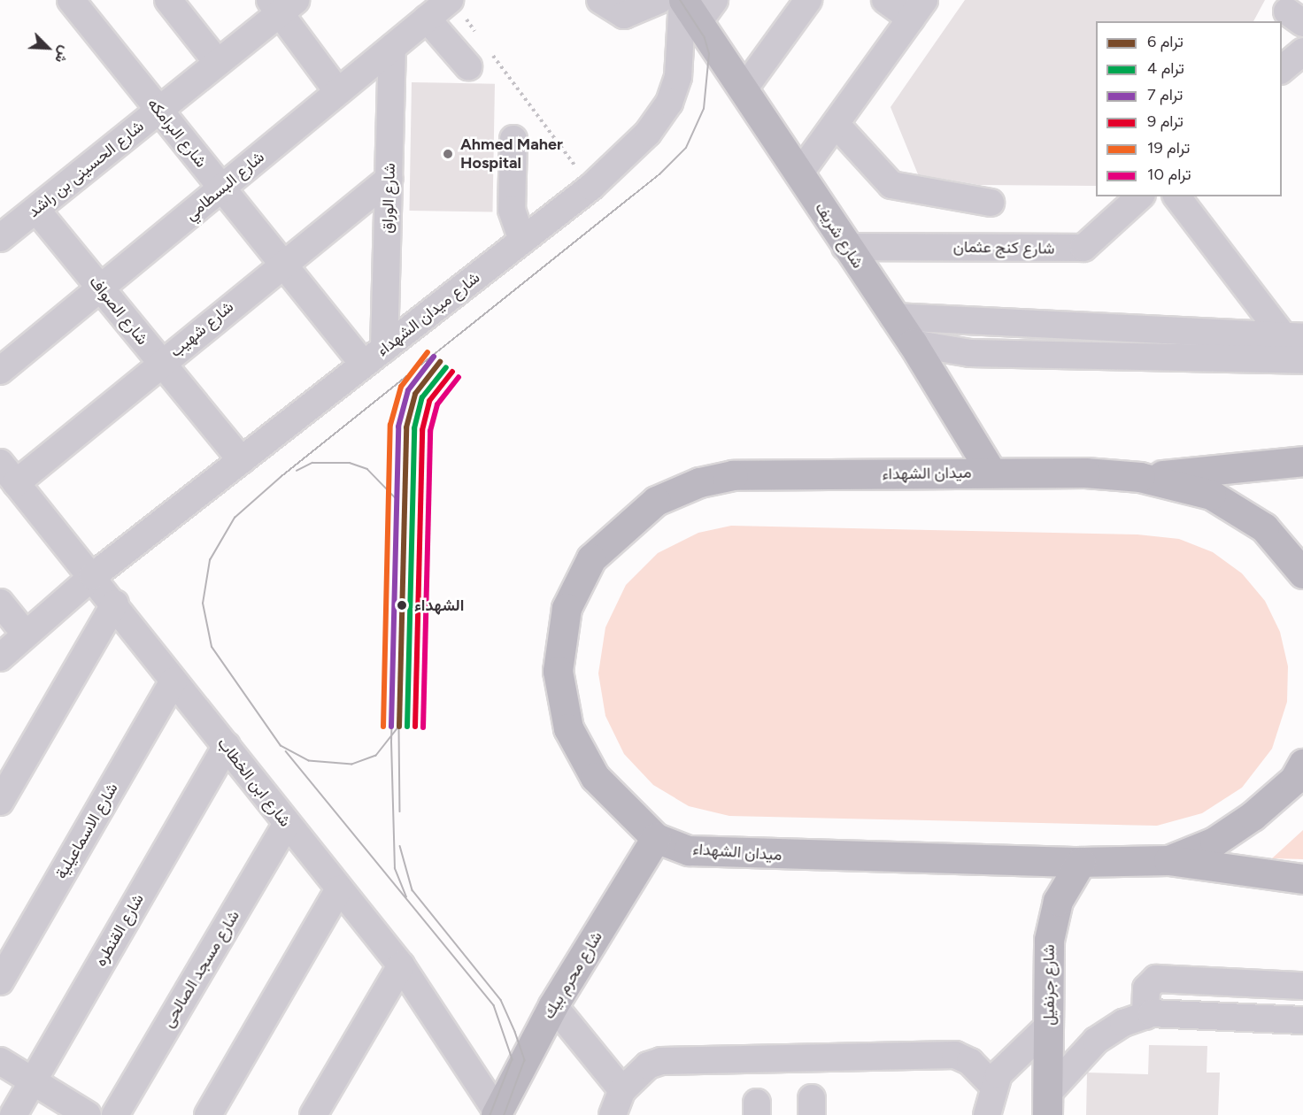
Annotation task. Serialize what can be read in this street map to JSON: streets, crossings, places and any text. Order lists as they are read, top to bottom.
{
  "streets": {
    "main road": [
      "شارع شريف",
      "ميدان الشهداء",
      "شارع محرم بيك",
      "شارع جرنفيل"
    ],
    "street": [
      "شارع البرامكه",
      "شارع الحسينى بن راشد",
      "شارع البسطامي",
      "شارع الوراق",
      "شارع كنج عثمان",
      "شارع الصواف",
      "شارع ميدان الشهداء",
      "شارع شهيب",
      "شارع ابن الخطاب",
      "شارع الاسماعيلية",
      "شارع القنطره",
      "شارع مسجد الصالحى"
    ]
  },
  "crossings": [
    ["شارع البرامكه", "شارع الحسينى بن راشد"],
    ["شارع البرامكه", "شارع البسطامي"],
    ["شارع البرامكه", "شارع ميدان الشهداء"],
    ["شارع البرامكه", "شارع شهيب"],
    ["شارع الحسينى بن راشد", "شارع الصواف"],
    ["شارع البسطامي", "شارع الوراق"],
    ["شارع البسطامي", "شارع الصواف"],
    ["شارع الوراق", "شارع ميدان الشهداء"],
    ["شارع الوراق", "شارع شهيب"],
    ["شارع شريف", "شارع كنج عثمان"],
    ["شارع شريف", "شارع ميدان الشهداء"],
    ["شارع شريف", "ميدان الشهداء"],
    ["شارع الصواف", "شارع ميدان الشهداء"],
    ["شارع الصواف", "شارع شهيب"],
    ["شارع ميدان الشهداء", "شارع ابن الخطاب"],
    ["شارع شهيب", "شارع ابن الخطاب"],
    ["ميدان الشهداء", "شارع محرم بيك"],
    ["ميدان الشهداء", "شارع جرنفيل"],
    ["شارع ابن الخطاب", "شارع الاسماعيلية"],
    ["شارع ابن الخطاب", "شارع القنطره"],
    ["شارع ابن الخطاب", "شارع مسجد الصالحى"],
    ["شارع ابن الخطاب", "شارع محرم بيك"]
  ],
  "places": ["Ahmed Maher Hospital", "الشهداء"],
  "lines": [
    "tram line 19",
    "tram line 7",
    "tram line 6",
    "tram line 4",
    "tram line 9",
    "tram line 10"
  ],
  "legend": [
    "ترام 6",
    "ترام 4",
    "ترام 7",
    "ترام 9",
    "ترام 19",
    "ترام 10"
  ],
  "north": "bottom right"
}
